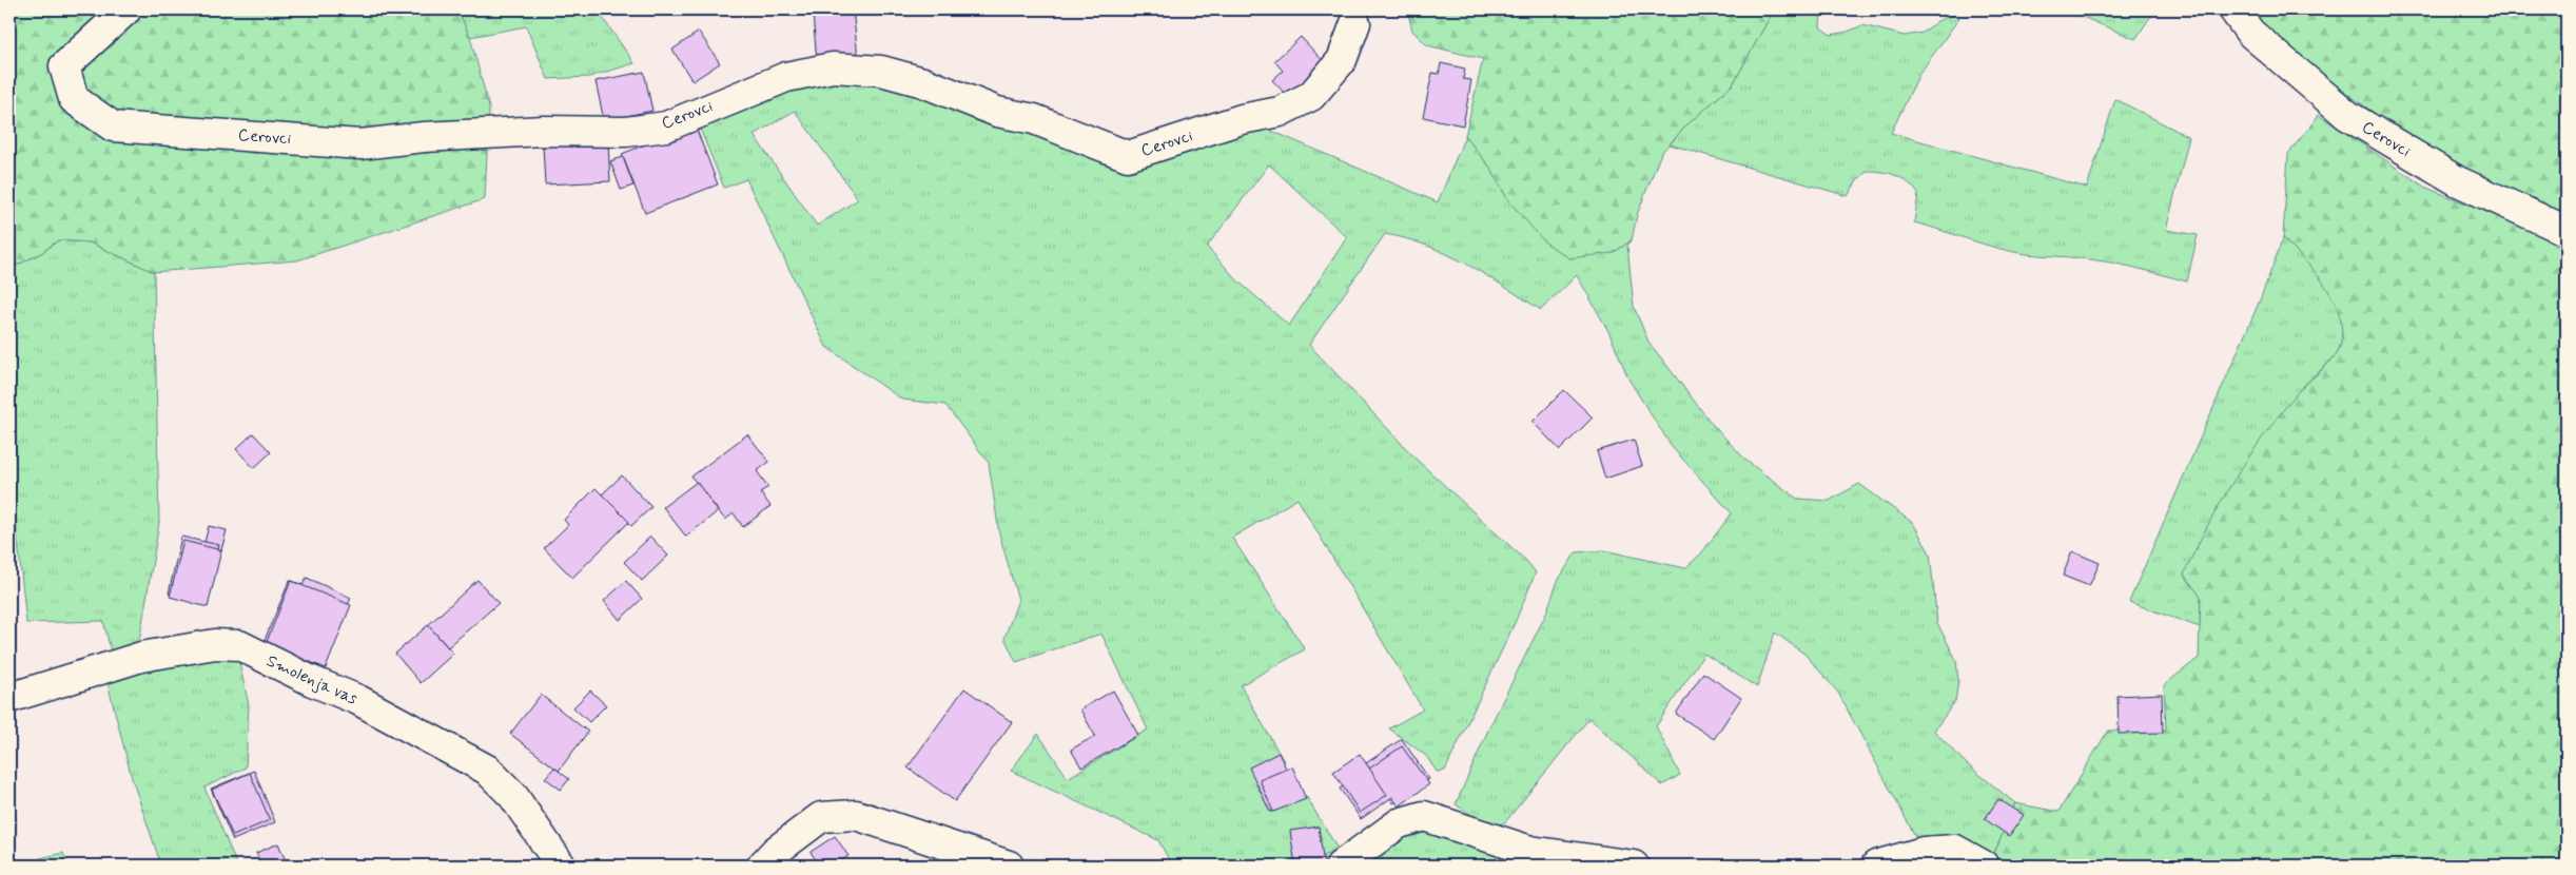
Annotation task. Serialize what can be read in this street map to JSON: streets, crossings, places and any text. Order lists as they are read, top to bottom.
{
  "streets": {
    "street": ["Cerovci", "Smolenja vas"]
  }
}
